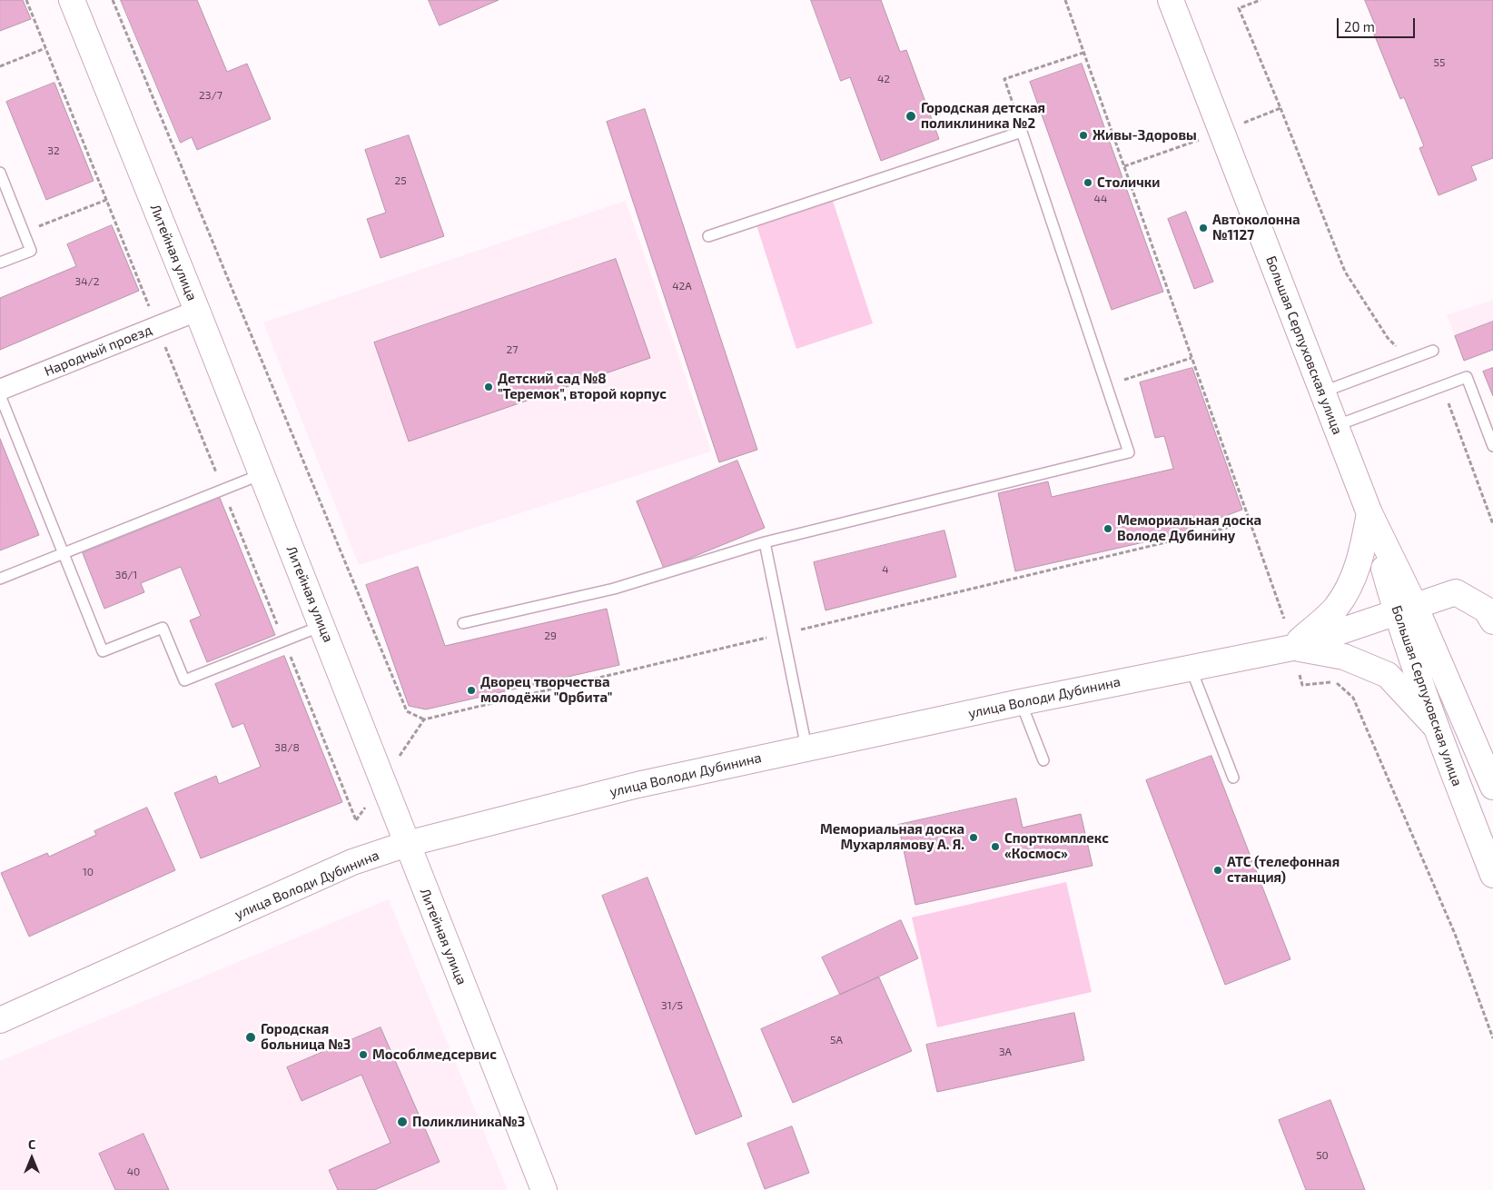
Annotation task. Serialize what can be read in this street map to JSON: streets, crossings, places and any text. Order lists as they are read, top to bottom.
{
  "streets": {
    "street": [
      "Литейная улица",
      "Большая Серпуховская улица",
      "Народный проезд",
      "улица Володи Дубинина"
    ]
  },
  "crossings": [
    ["Литейная улица", "Народный проезд"],
    ["Литейная улица", "улица Володи Дубинина"],
    ["Большая Серпуховская улица", "улица Володи Дубинина"]
  ],
  "places": [
    "Городская детская поликлиника №2",
    "Живы-Здоровы",
    "Столички",
    "Автоколонна №1127",
    "Детский сад №8 \"Теремок\", второй корпус",
    "Мемориальная доска Володе Дубинину",
    "Дворец творчества молодёжи \"Орбита\"",
    "Мемориальная доска Мухарлямову А. Я.",
    "Спорткомплекс «Космос»",
    "АТС (телефонная станция)",
    "Городская больница №3",
    "Мособлмедсервис",
    "Поликлиника№3"
  ],
  "house_numbers": [
    "55",
    "42",
    "23/7",
    "32",
    "25",
    "44",
    "34/2",
    "42А",
    "27",
    "4",
    "36/1",
    "29",
    "38/8",
    "10",
    "31/5",
    "5А",
    "3А",
    "50",
    "40"
  ],
  "scale_bar": "20 m",
  "north": "top"
}
